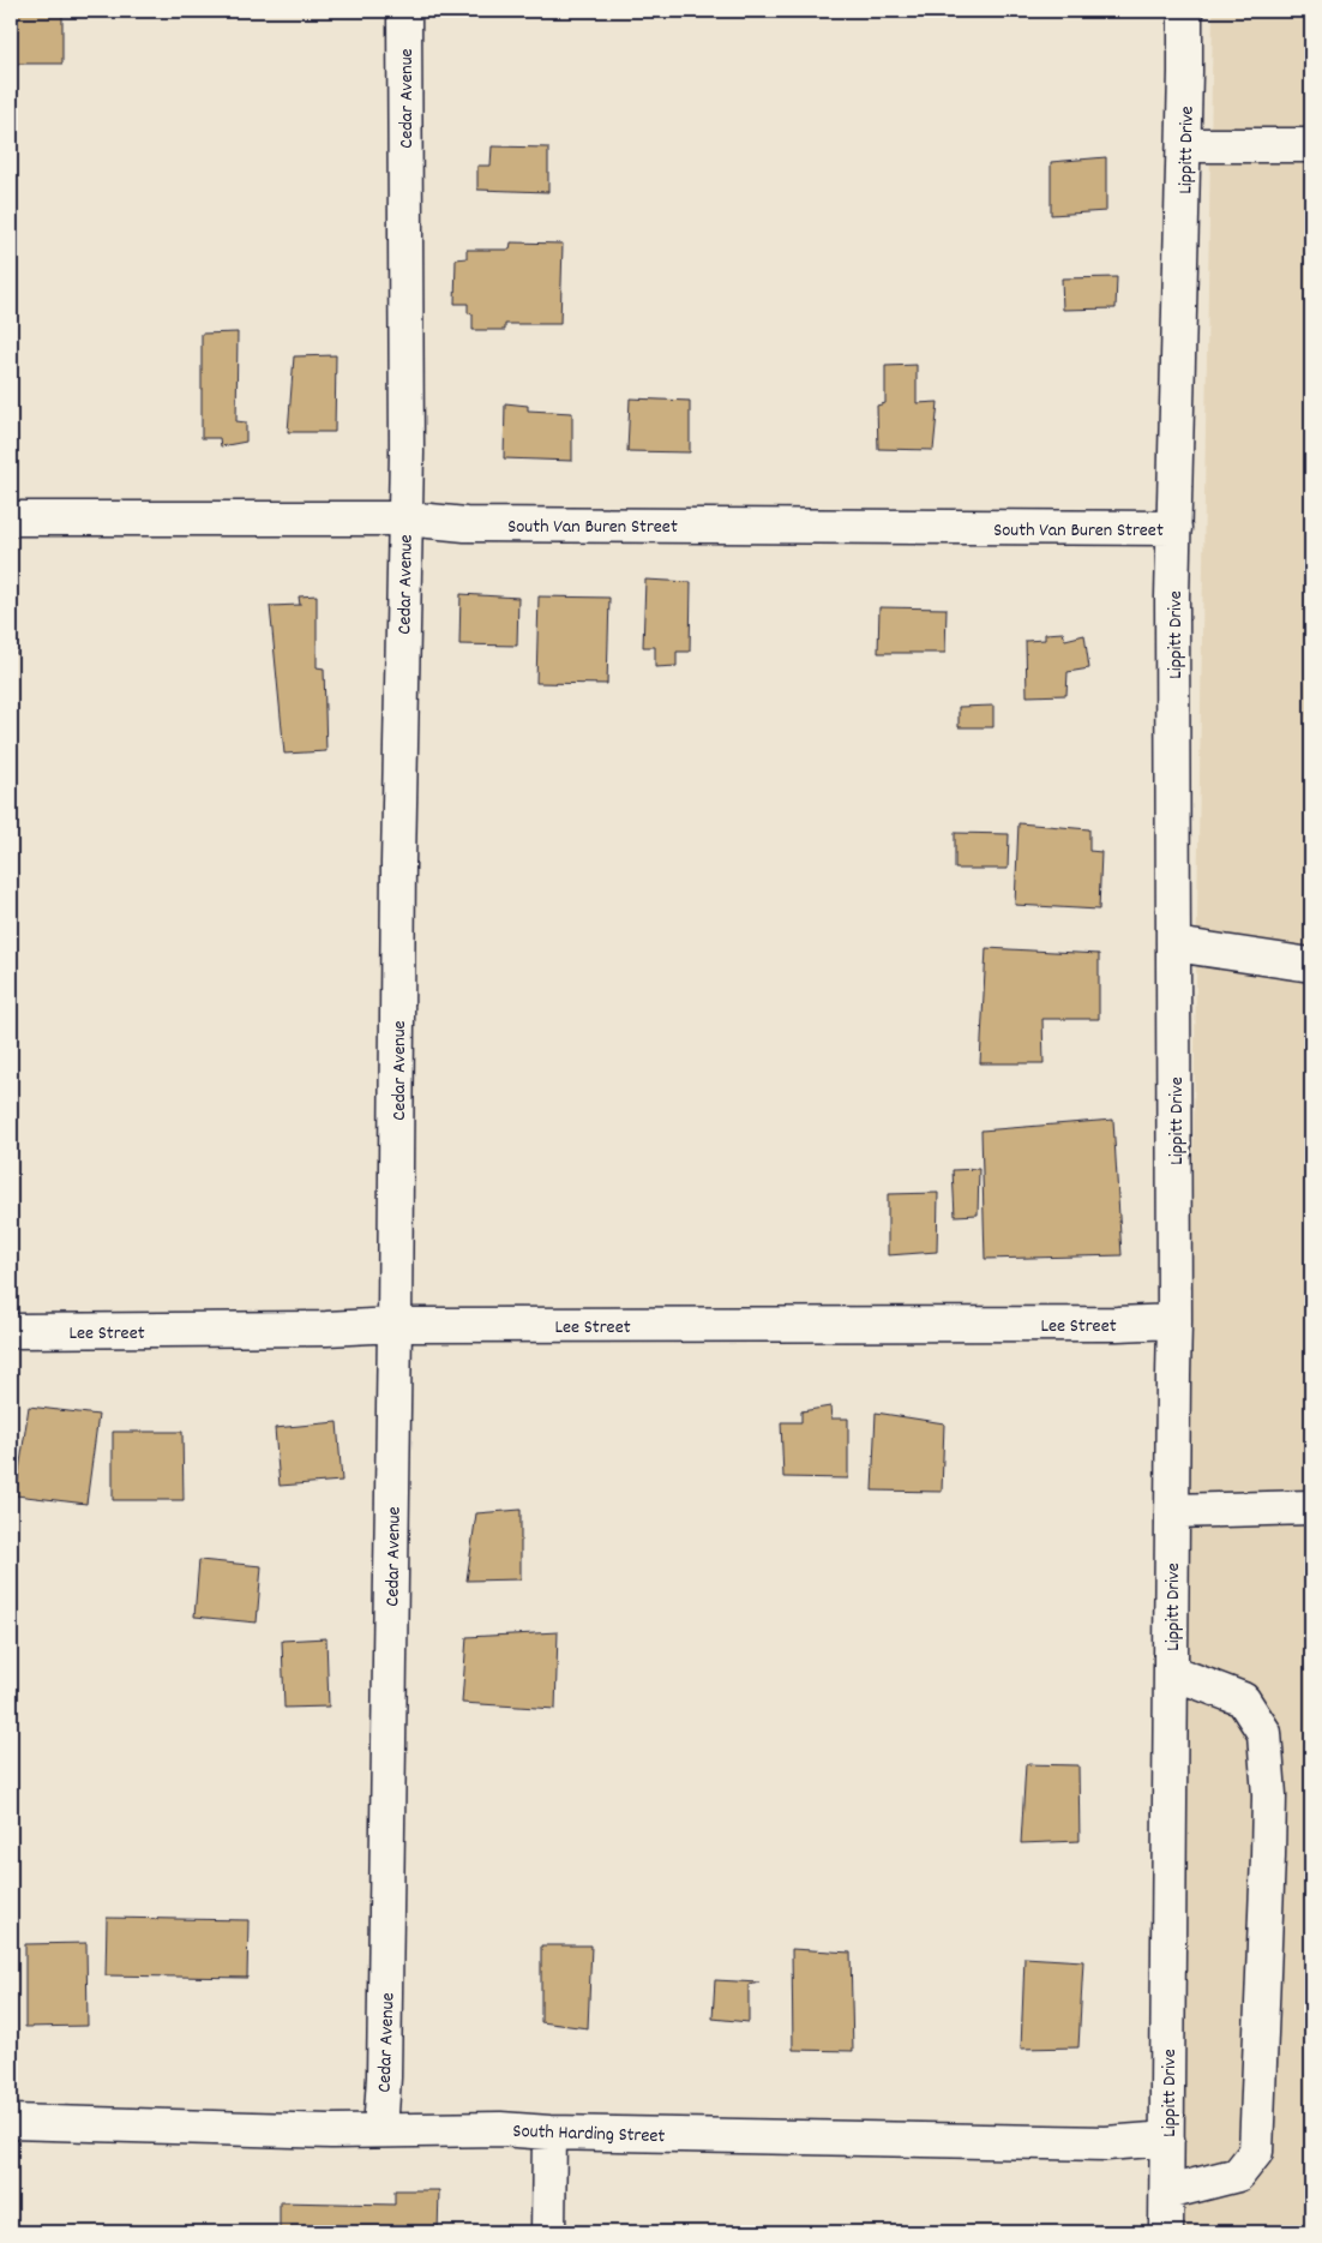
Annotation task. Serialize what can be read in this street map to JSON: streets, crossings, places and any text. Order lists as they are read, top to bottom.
{
  "streets": {
    "street": [
      "Cedar Avenue",
      "Lippitt Drive",
      "South Van Buren Street",
      "Lee Street",
      "South Harding Street"
    ]
  },
  "crossings": [
    ["Cedar Avenue", "South Van Buren Street"],
    ["Cedar Avenue", "Lee Street"],
    ["Cedar Avenue", "South Harding Street"],
    ["Lippitt Drive", "South Van Buren Street"],
    ["Lippitt Drive", "Lee Street"],
    ["Lippitt Drive", "South Harding Street"]
  ]
}
